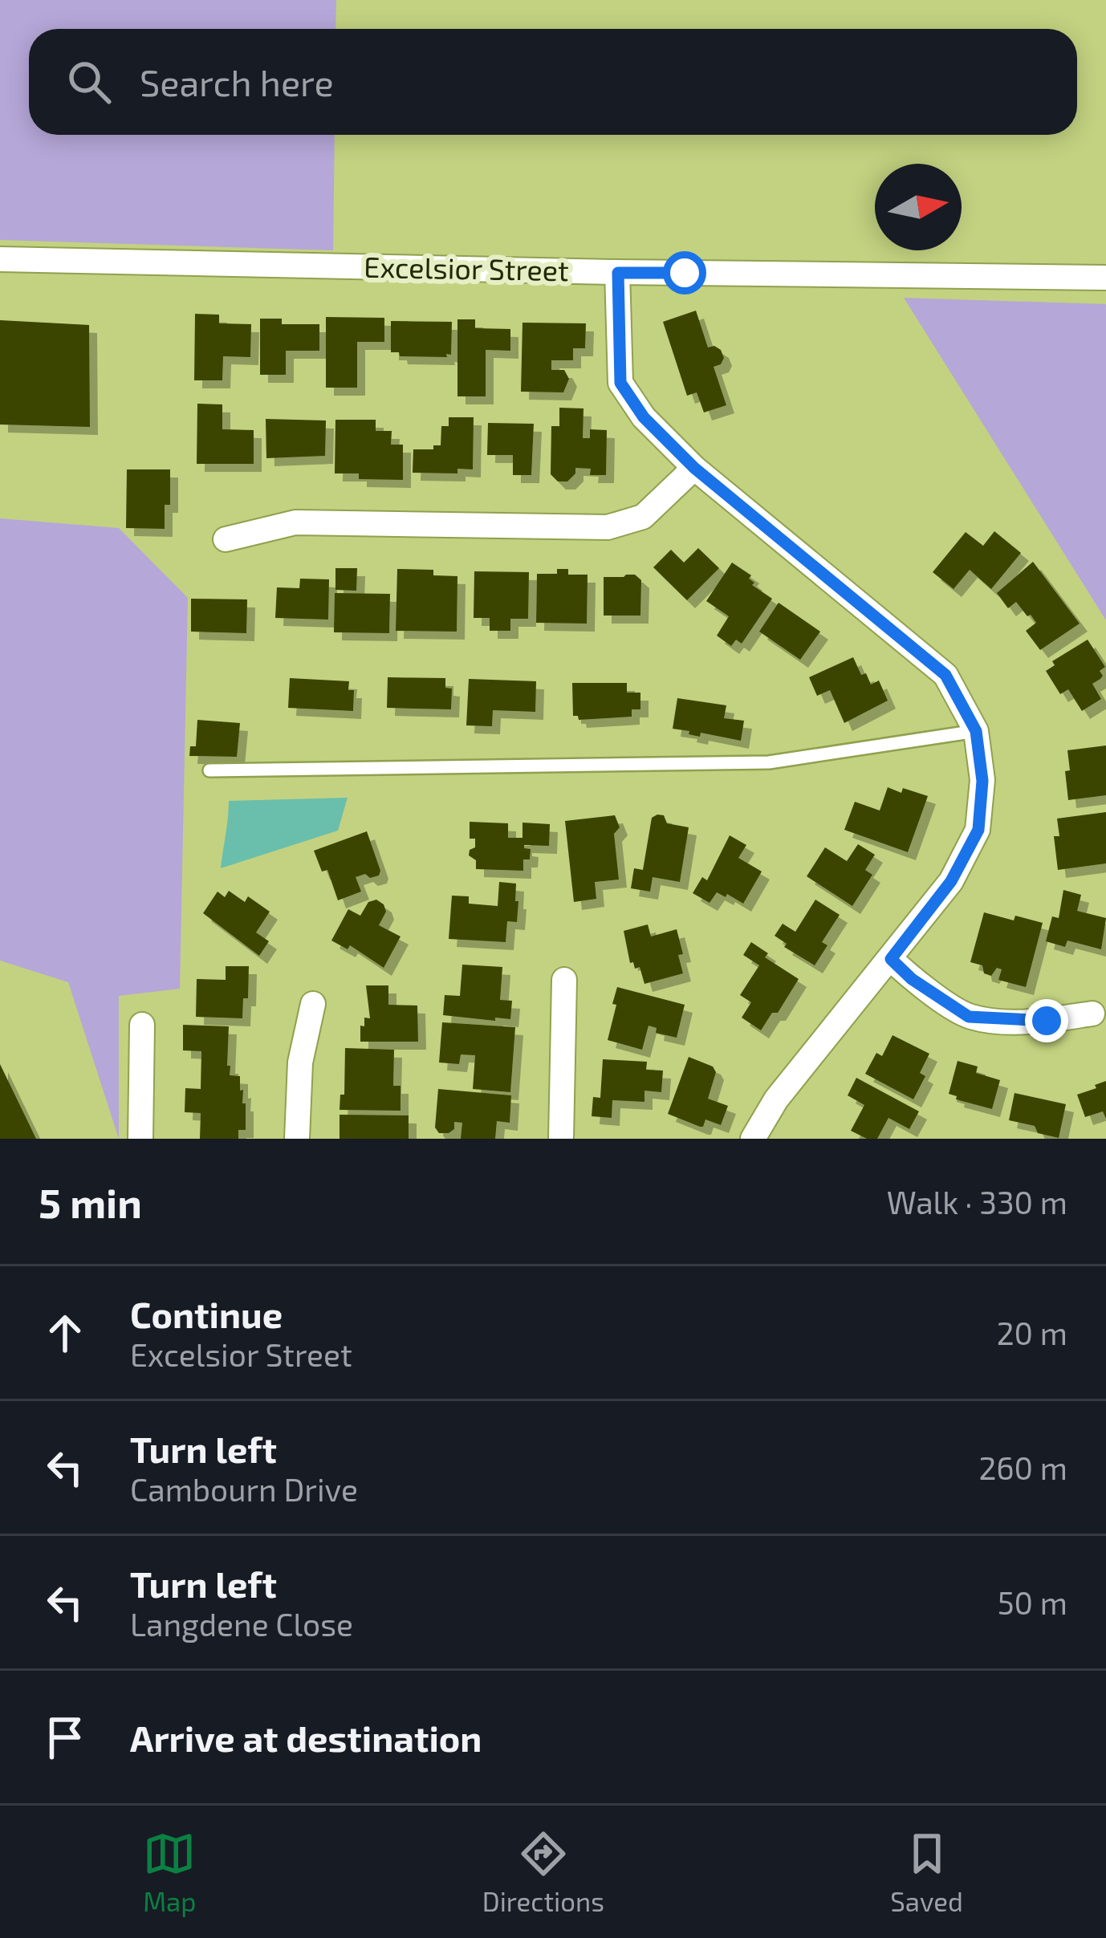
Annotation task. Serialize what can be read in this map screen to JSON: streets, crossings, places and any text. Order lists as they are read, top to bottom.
{
  "streets": {
    "street": ["Excelsior Street"]
  },
  "north": "right",
  "page": {
    "search": "Search here",
    "heading": ["5 min", "Walk · 330 m"],
    "list": [
      ["Continue", "Excelsior Street", "20 m"],
      ["Turn left", "Cambourn Drive", "260 m"],
      ["Turn left", "Langdene Close", "50 m"],
      "Arrive at destination"
    ],
    "nav": ["Map", "Directions", "Saved"]
  }
}
